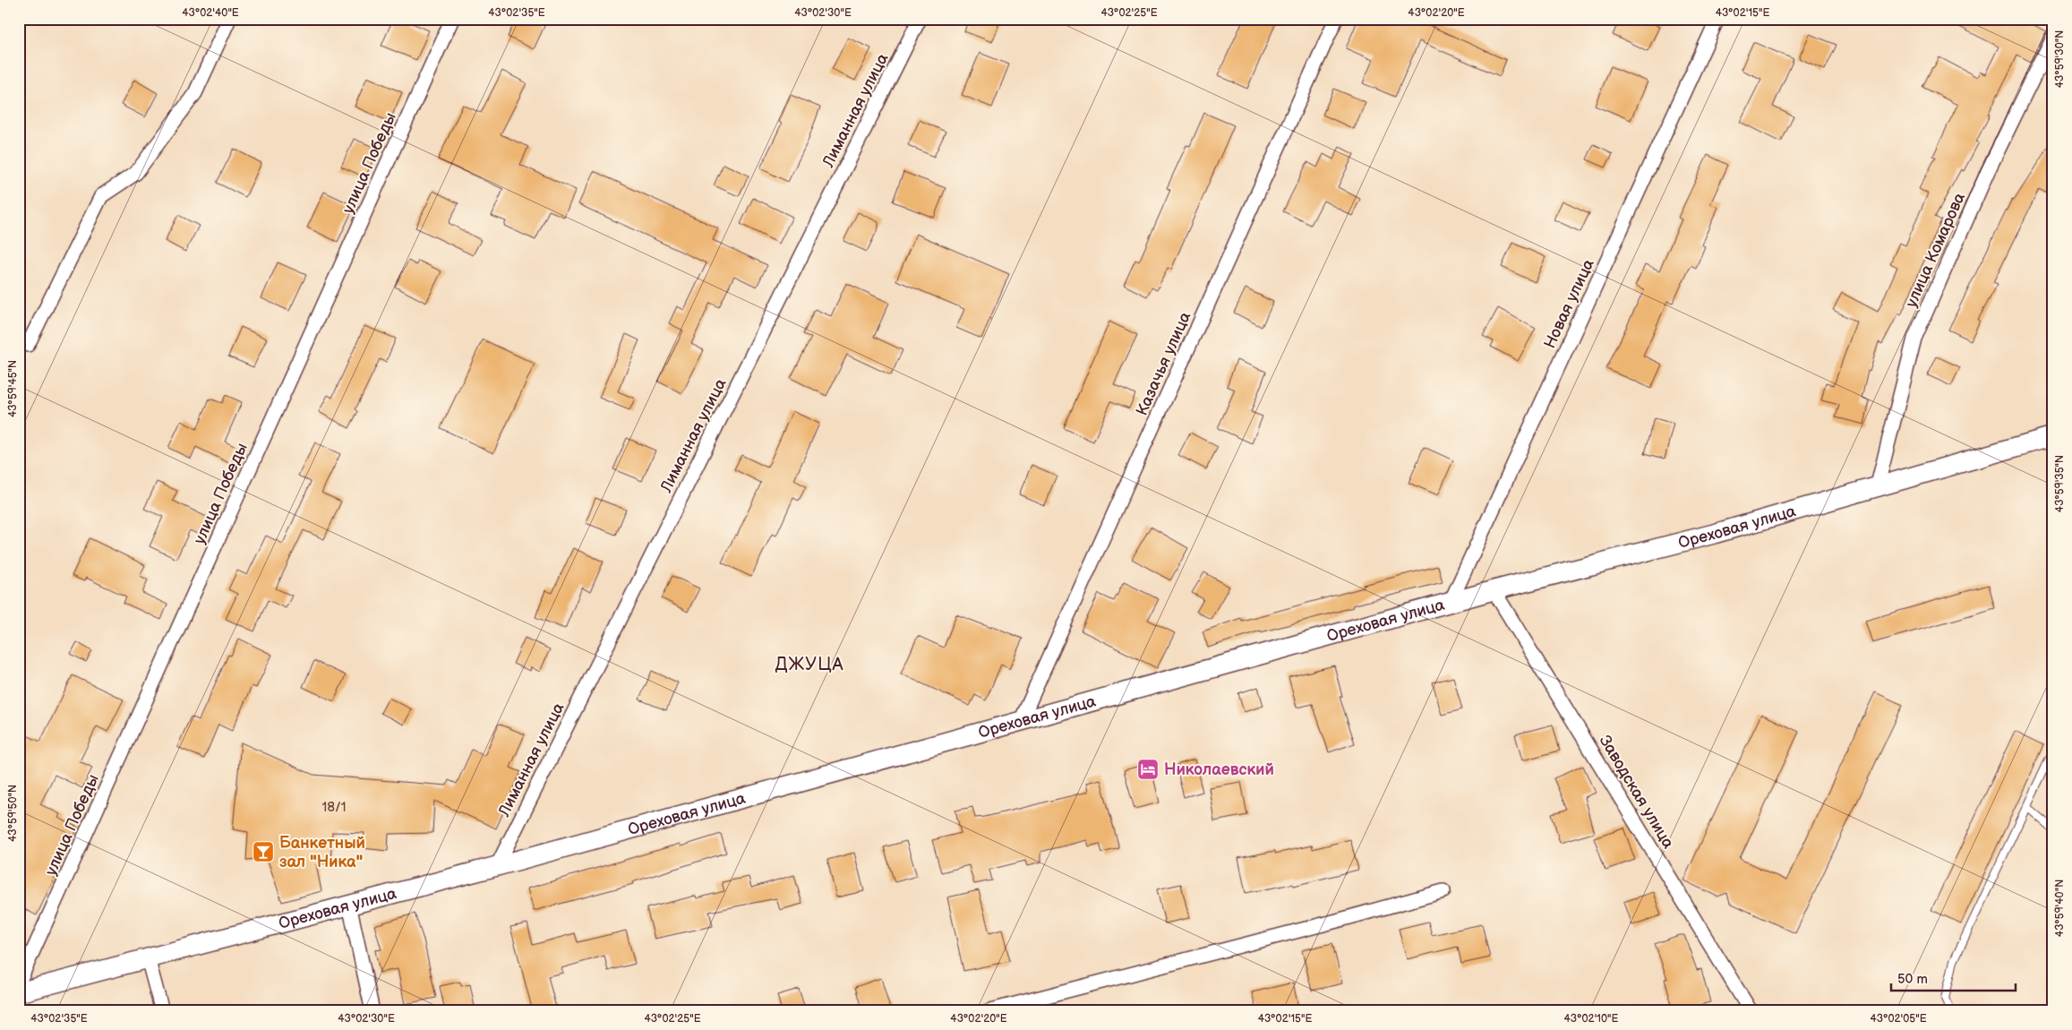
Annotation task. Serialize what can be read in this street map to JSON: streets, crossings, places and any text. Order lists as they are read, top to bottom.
{
  "streets": {
    "main road": ["Ореховая улица"],
    "street": [
      "Лиманная улица",
      "улица Победы",
      "улица Комарова",
      "Новая улица",
      "Казачья улица",
      "Заводская улица"
    ]
  },
  "crossings": [
    ["Лиманная улица", "Ореховая улица"],
    ["улица Комарова", "Ореховая улица"],
    ["Новая улица", "Ореховая улица"],
    ["Казачья улица", "Ореховая улица"],
    ["Ореховая улица", "Заводская улица"]
  ],
  "districts": ["ДЖУЦА"],
  "places": {
    "hotel": ["Николаевский"],
    "bar": ["Банкетный зал \"Ника\""]
  },
  "house_numbers": ["18/1"],
  "scale_bar": "50 m",
  "coordinates": [
    "43°02'40\"E",
    "43°02'35\"E",
    "43°02'30\"E",
    "43°02'25\"E",
    "43°02'20\"E",
    "43°02'15\"E",
    "43°59'30\"N",
    "43°59'45\"N",
    "43°59'35\"N",
    "43°59'50\"N",
    "43°59'40\"N",
    "43°02'10\"E",
    "43°02'05\"E"
  ]
}
